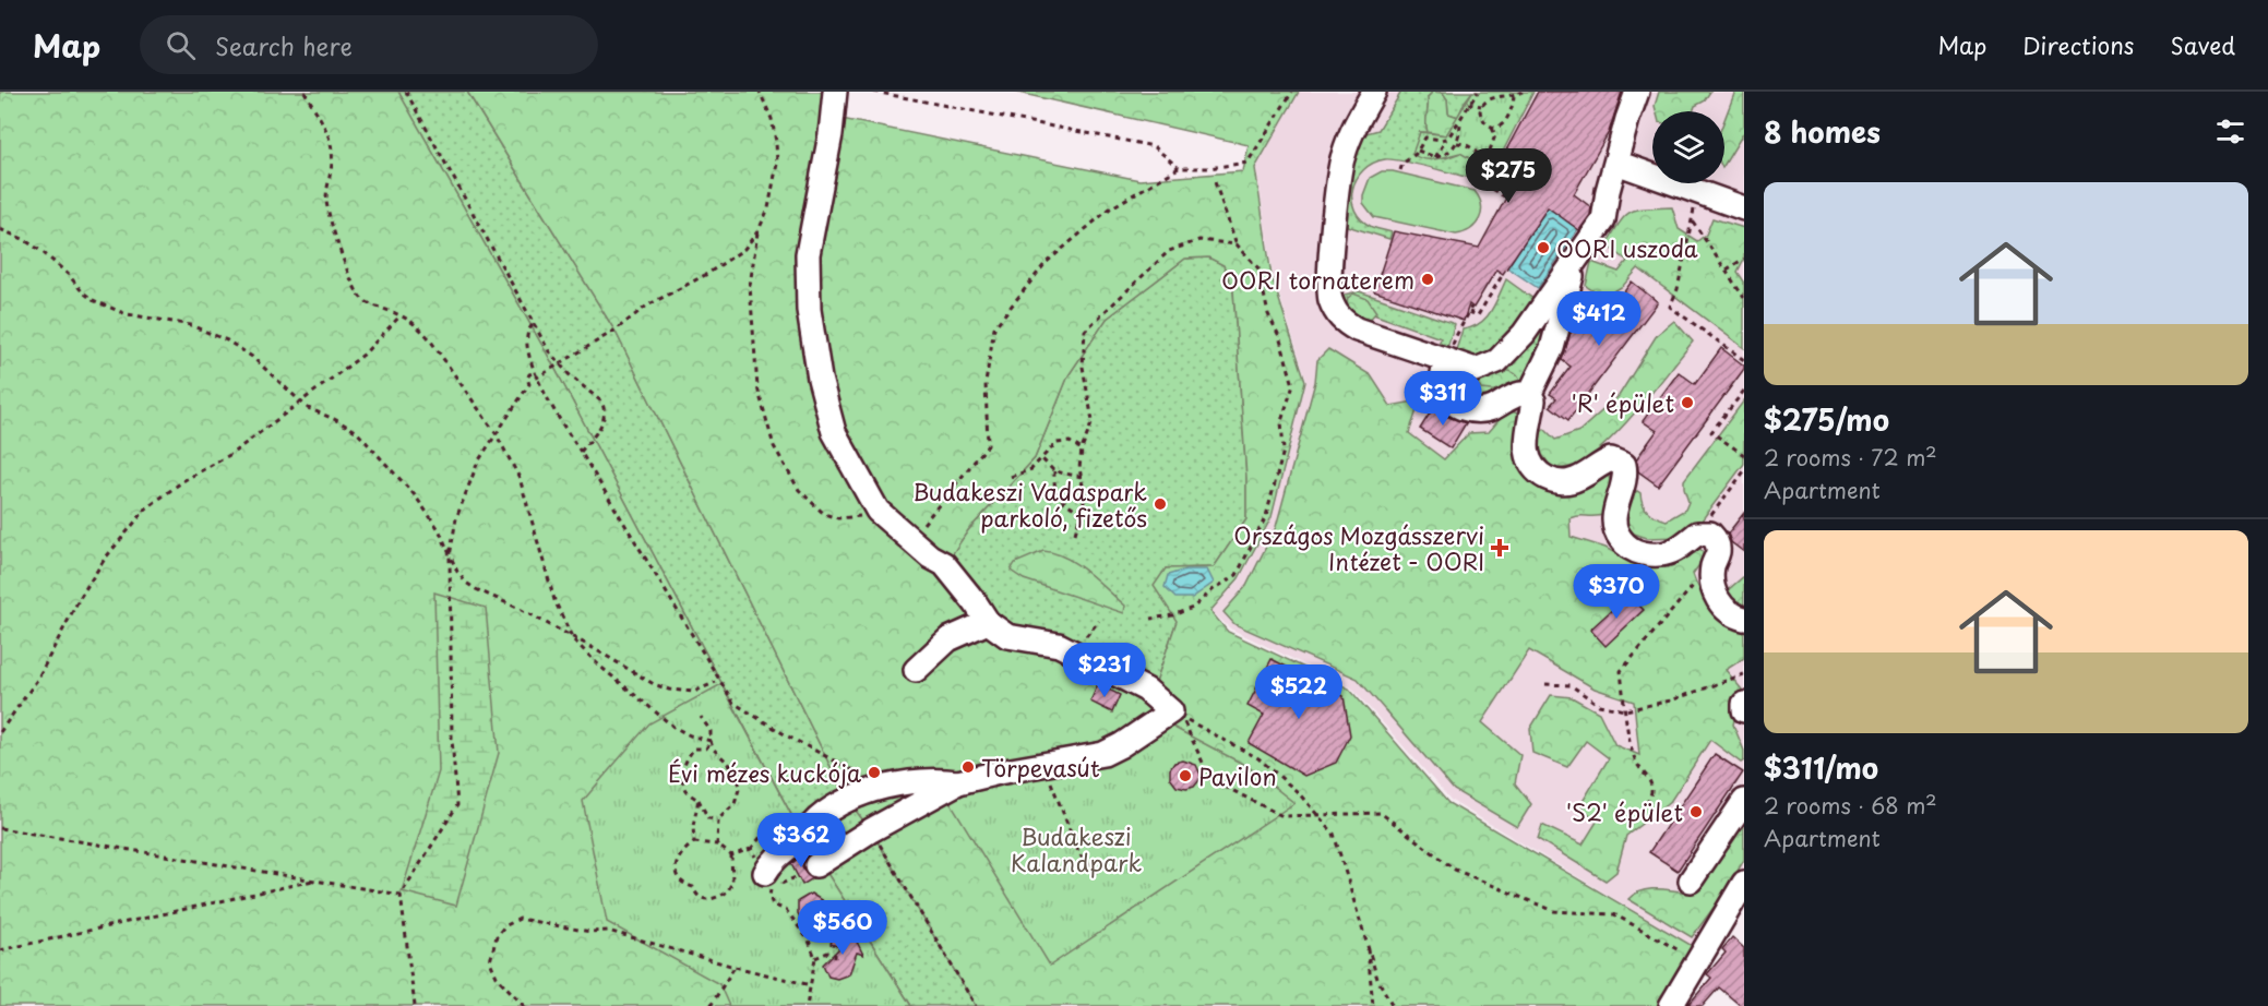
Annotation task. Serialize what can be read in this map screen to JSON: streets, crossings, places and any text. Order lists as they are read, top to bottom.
{
  "parks": ["Budakeszi Kalandpark"],
  "places": {
    "other": [
      "OORI uszoda",
      "OORI tornaterem",
      "'R' épület",
      "Budakeszi Vadaspark parkoló, fizetős",
      "Törpevasút",
      "Évi mézes kuckója",
      "Pavilon",
      "'S2' épület"
    ],
    "health": ["Országos Mozgásszervi Intézet - OORI"]
  },
  "page": {
    "header": "Map",
    "search": "Search here",
    "nav": ["Map", "Directions", "Saved"],
    "heading": "8 homes",
    "price": [
      "$275",
      "$412",
      "$311",
      "$370",
      "$231",
      "$522",
      "$362",
      "$560"
    ],
    "list": [
      {
        "name": "$275/mo",
        "note": "2 rooms · 72 m² · Apartment"
      },
      {
        "name": "$311/mo",
        "note": "2 rooms · 68 m² · Apartment"
      }
    ]
  }
}
